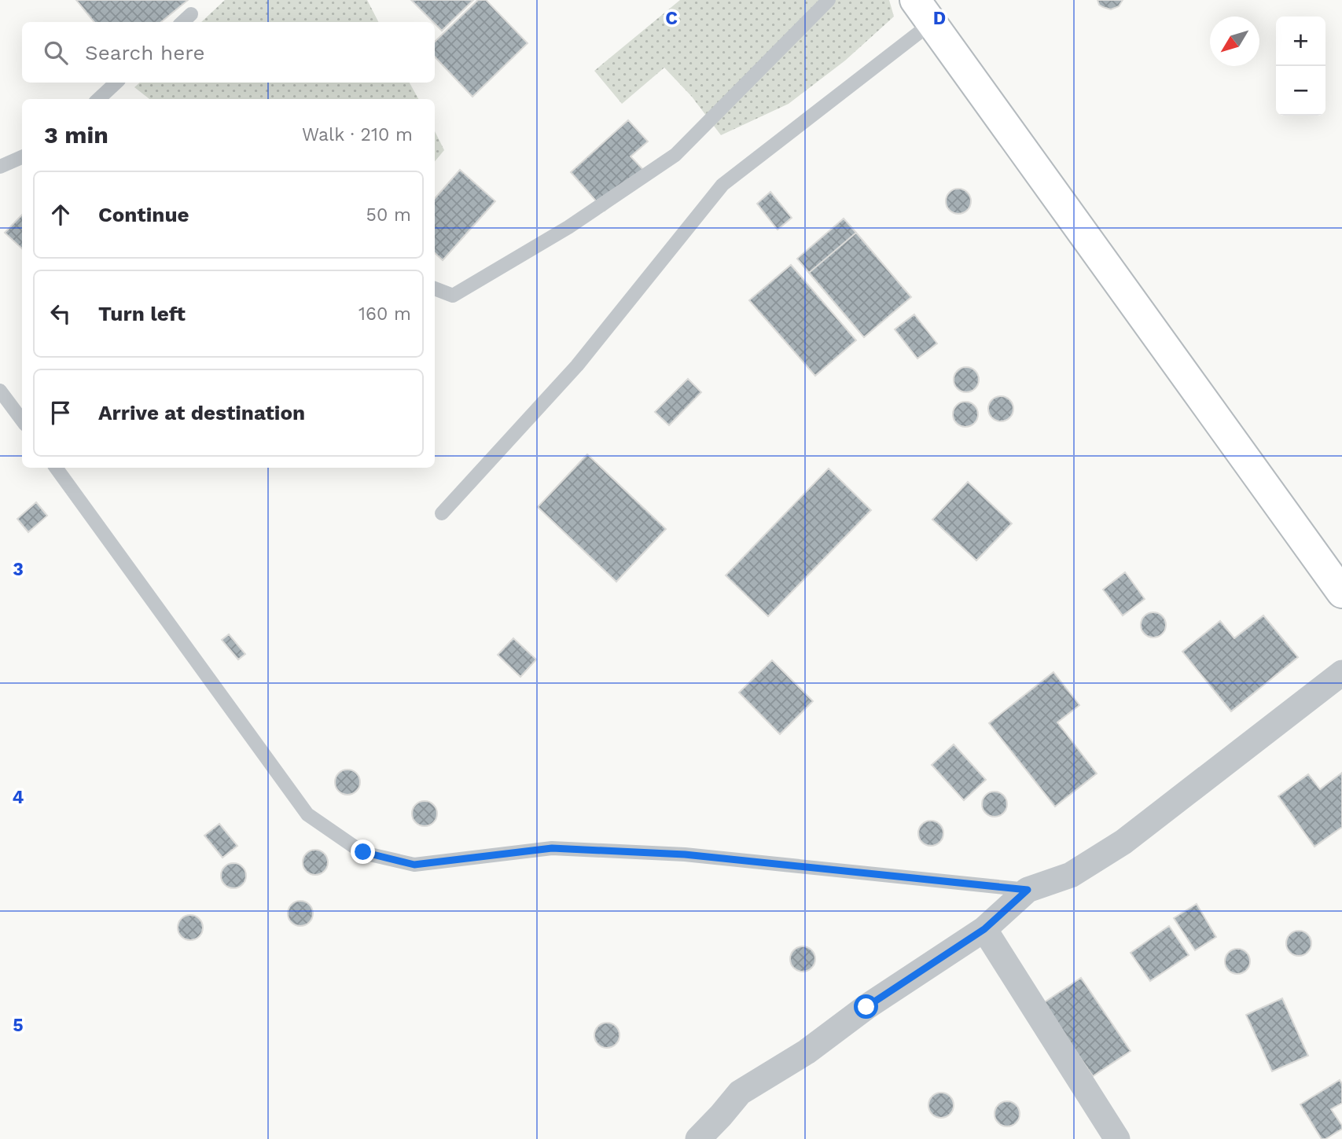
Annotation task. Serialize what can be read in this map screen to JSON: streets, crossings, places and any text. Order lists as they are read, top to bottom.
{
  "north": "bottom left",
  "page": {
    "map_buttons": ["+", "−"],
    "search": "Search here",
    "heading": ["3 min", "Walk · 210 m"],
    "list": [
      ["Continue", "50 m"],
      ["Turn left", "160 m"],
      "Arrive at destination"
    ]
  },
  "grid": {
    "columns": ["C", "D"],
    "rows": ["3", "4", "5"]
  }
}
